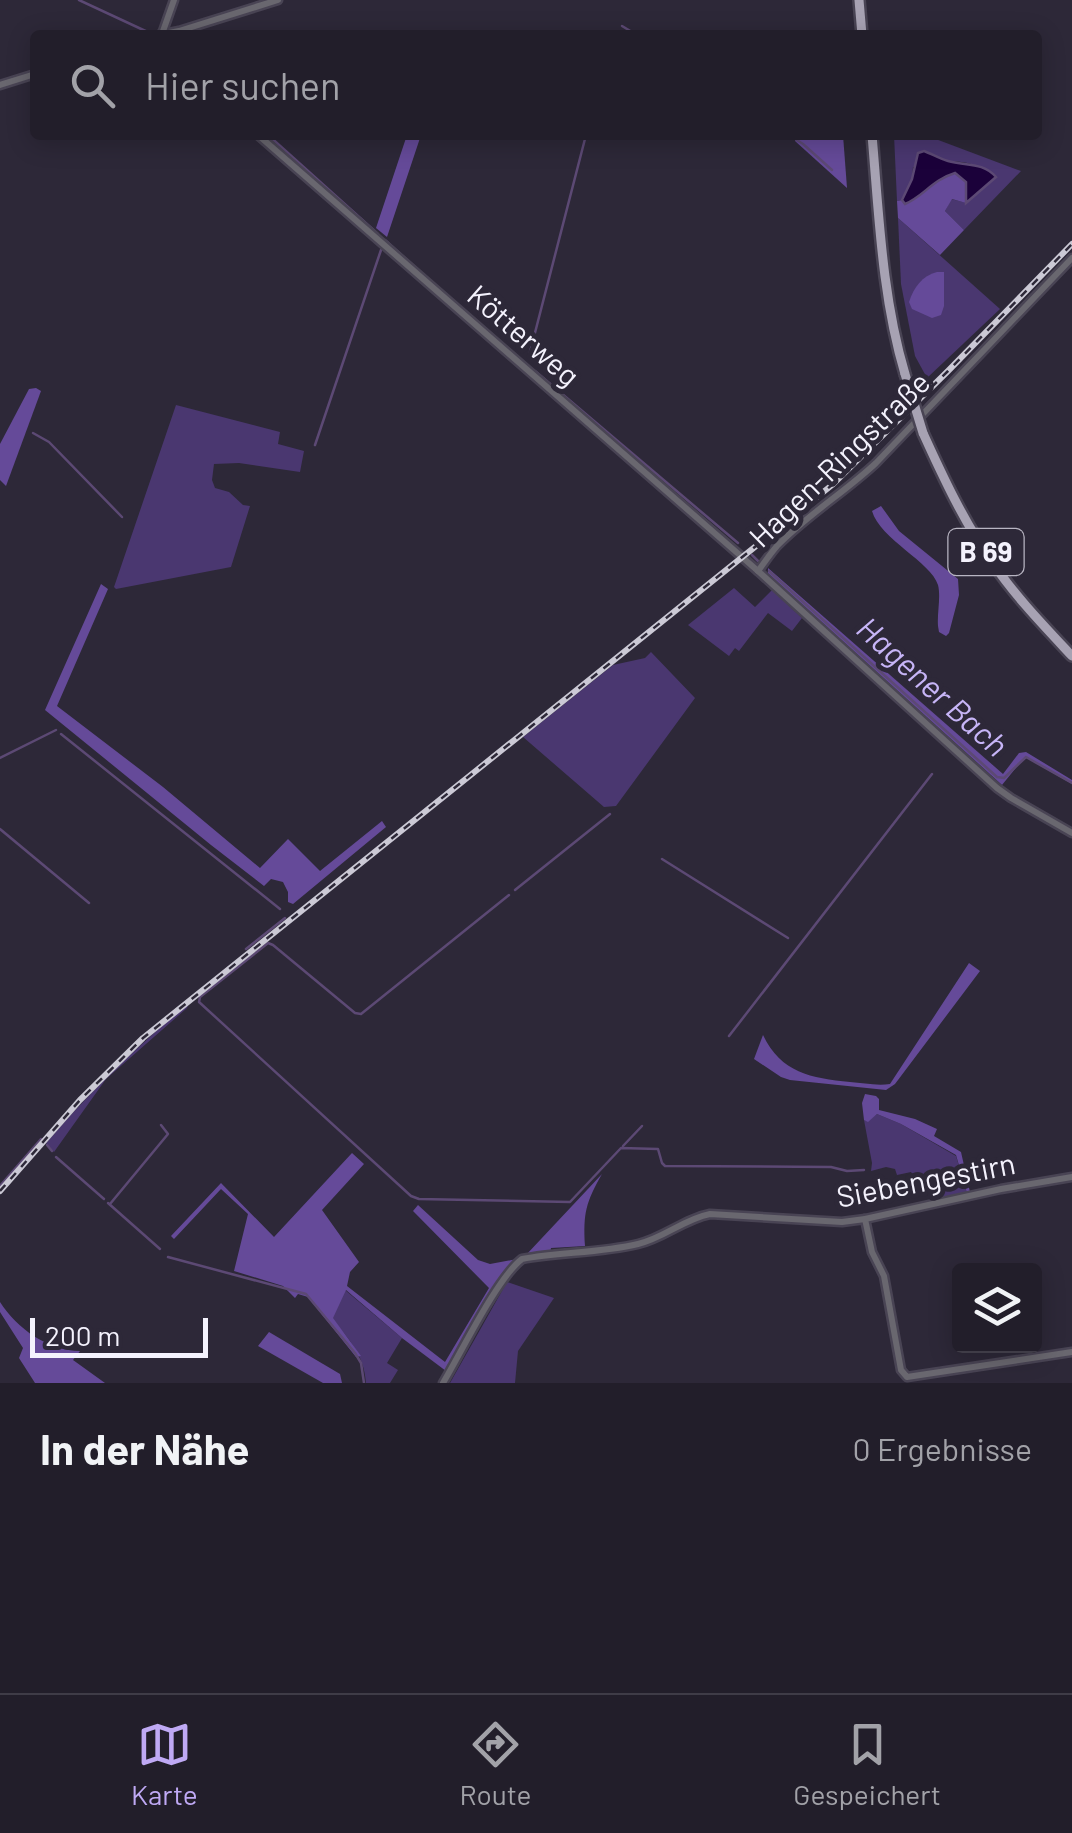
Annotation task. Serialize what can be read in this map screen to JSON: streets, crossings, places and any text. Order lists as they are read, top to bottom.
{
  "streets": {
    "main road": ["B 69"],
    "street": ["Kötterweg", "Hagen-Ringstraße", "Siebengestirn"]
  },
  "crossings": [
    ["Kötterweg", "Hagen-Ringstraße"]
  ],
  "water": ["Hagener Bach"],
  "scale_bar": "200 m",
  "page": {
    "search": "Hier suchen",
    "scale": "200 m",
    "heading": ["In der Nähe", "0 Ergebnisse"],
    "nav": ["Karte", "Route", "Gespeichert"]
  }
}
